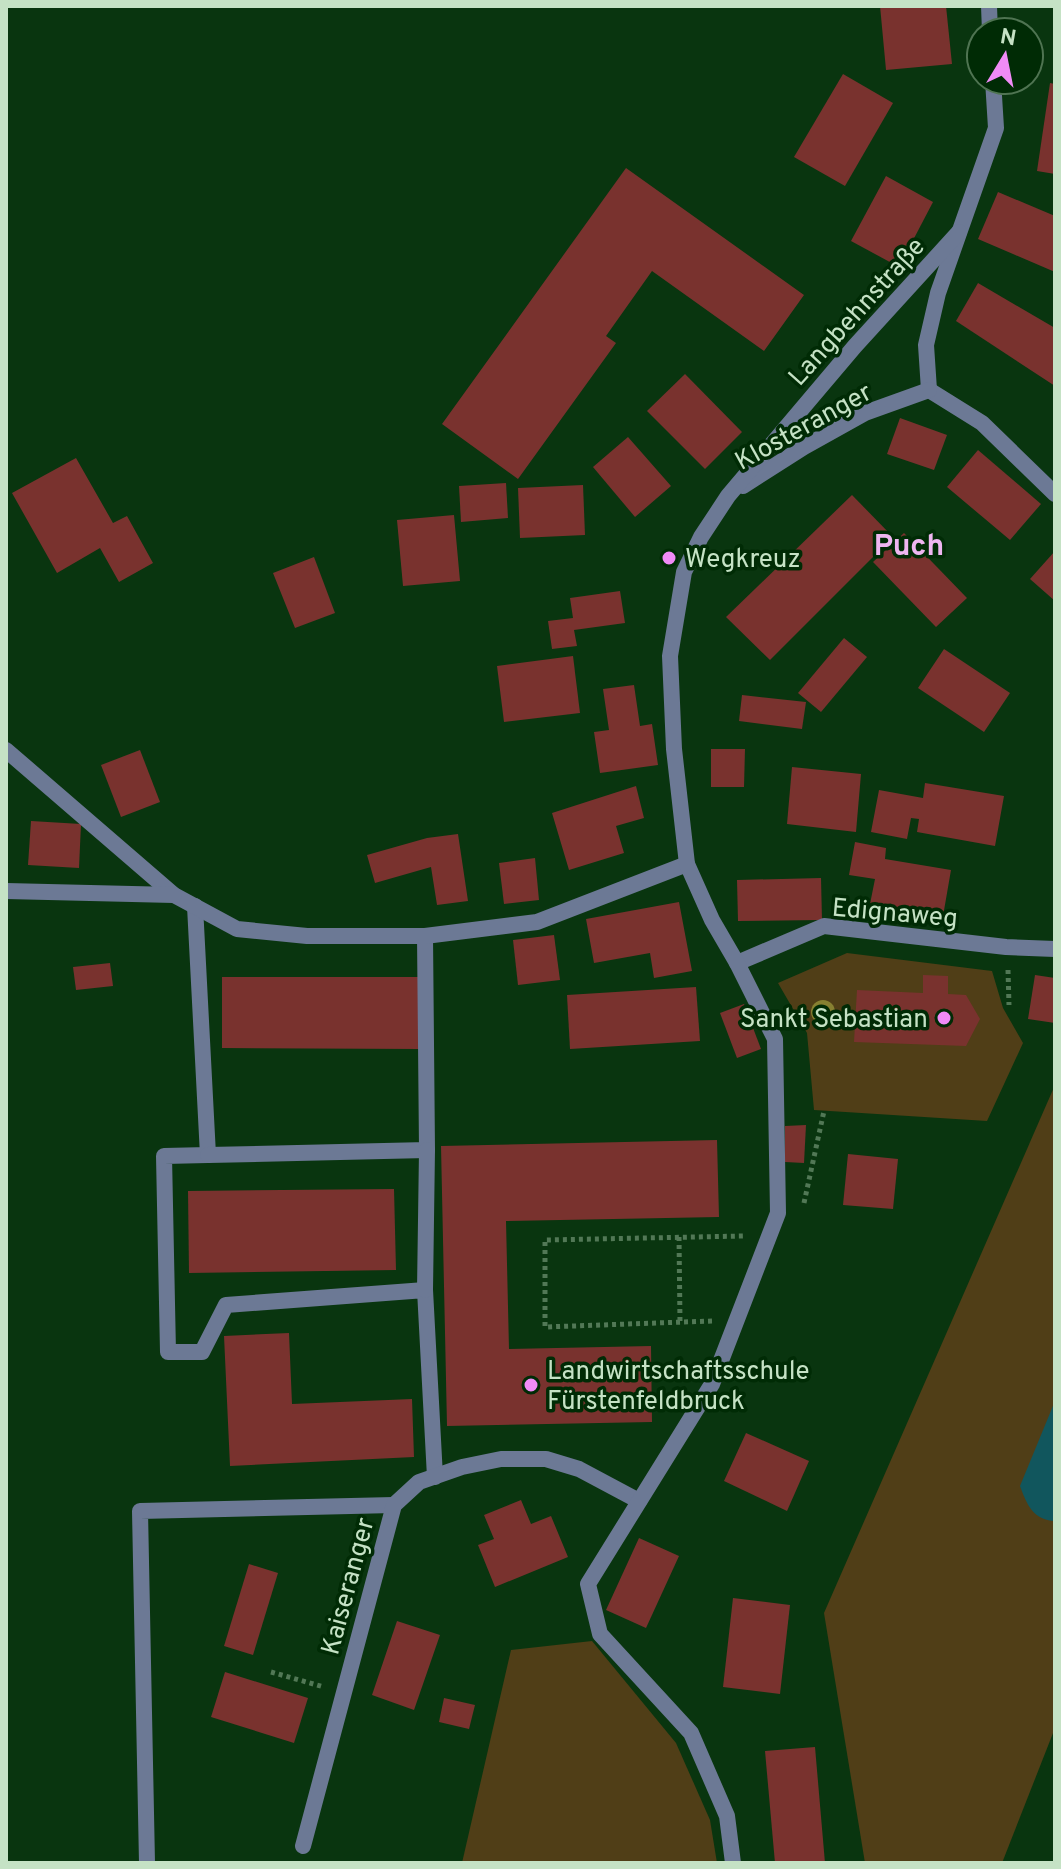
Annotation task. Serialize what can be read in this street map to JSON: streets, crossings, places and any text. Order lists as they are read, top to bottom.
{
  "streets": {
    "street": [
      "Langbehnstraße",
      "Klosteranger",
      "Edignaweg",
      "Kaiseranger"
    ]
  },
  "crossings": [
    ["Langbehnstraße", "Klosteranger"],
    ["Langbehnstraße", "Edignaweg"],
    ["Langbehnstraße", "Kaiseranger"]
  ],
  "districts": ["Puch"],
  "places": ["Wegkreuz", "Sankt Sebastian", "Landwirtschaftsschule Fürstenfeldbruck"],
  "north": "top"
}
